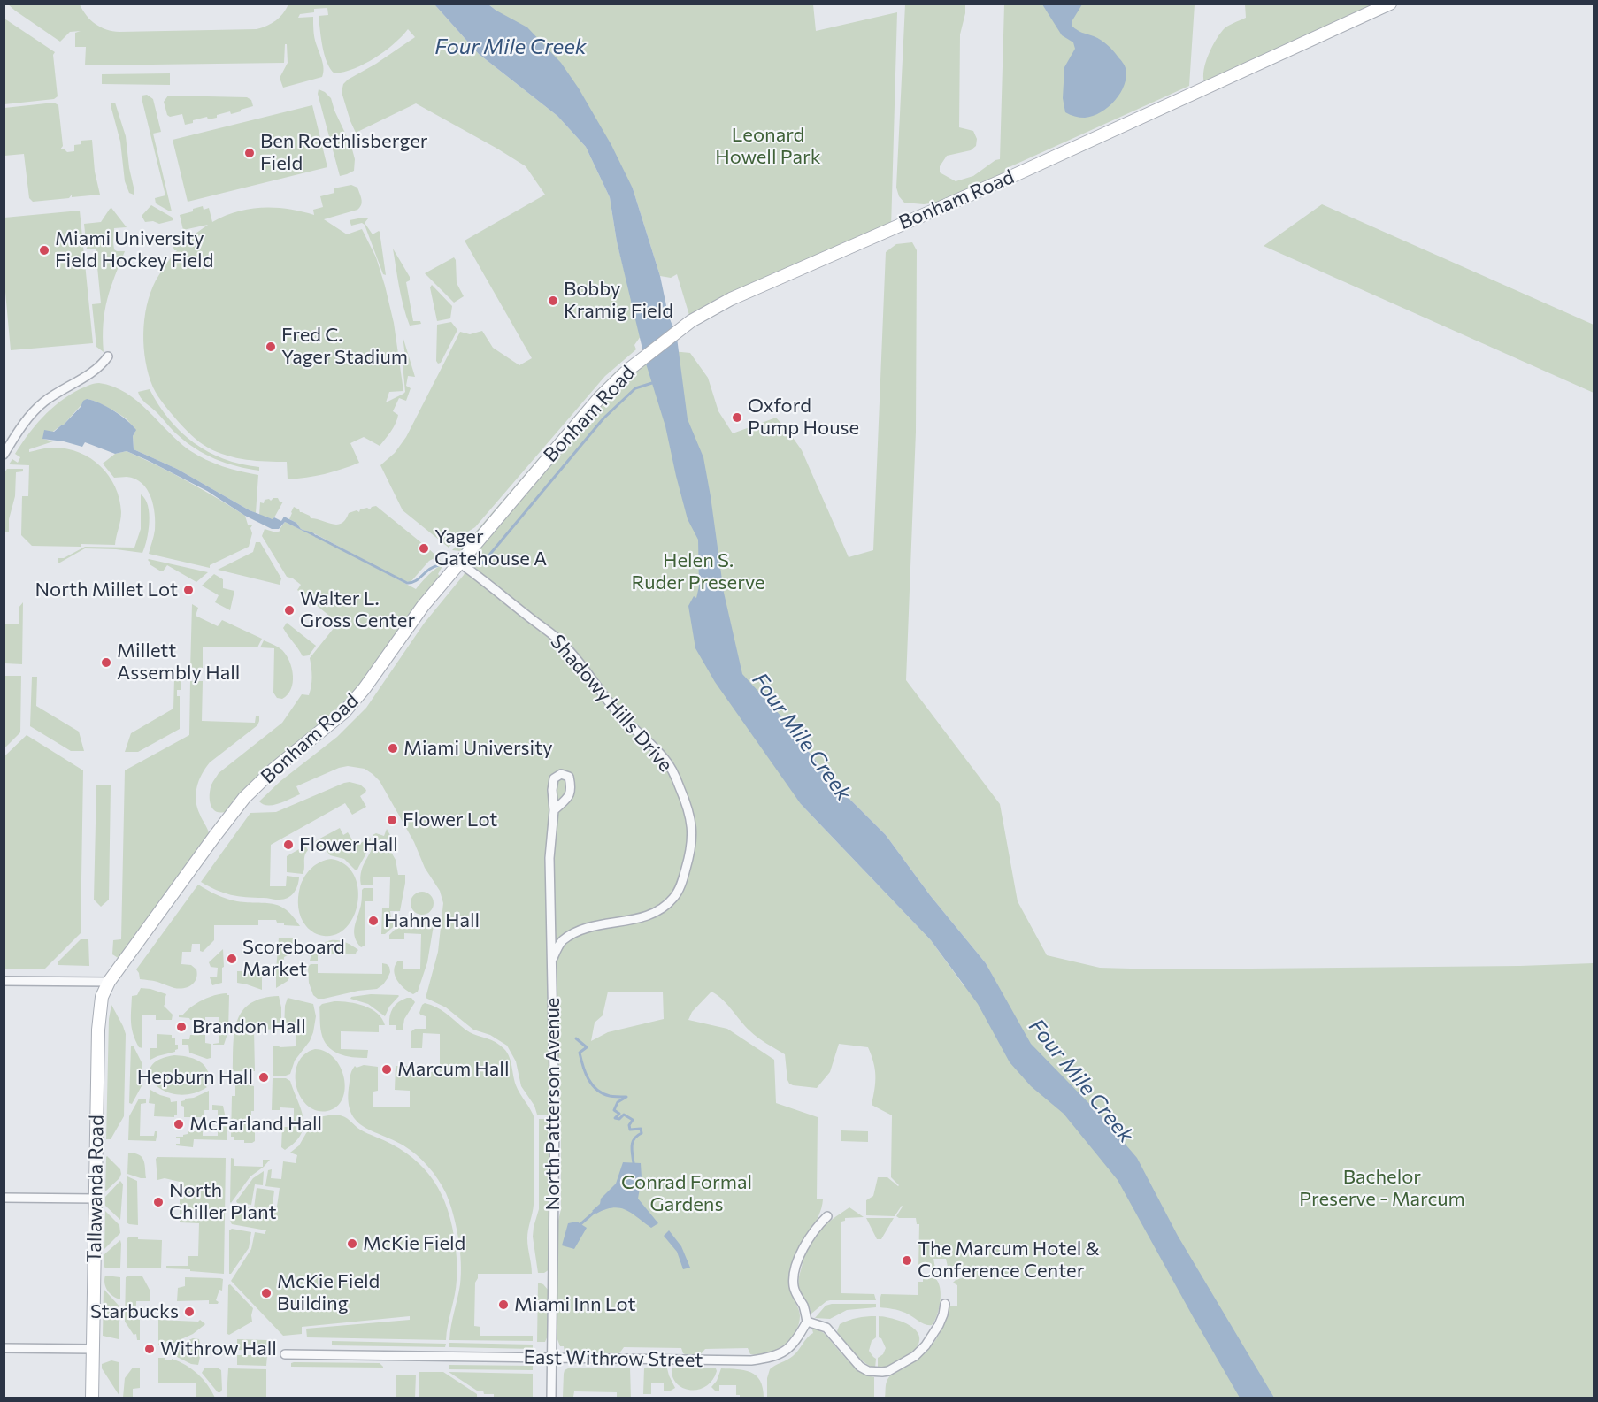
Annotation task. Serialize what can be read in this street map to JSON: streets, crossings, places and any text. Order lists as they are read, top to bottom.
{
  "streets": {
    "street": [
      "Bonham Road",
      "Shadowy Hills Drive",
      "North Patterson Avenue",
      "Tallawanda Road",
      "East Withrow Street"
    ]
  },
  "crossings": [
    ["Bonham Road", "Shadowy Hills Drive"],
    ["Bonham Road", "Tallawanda Road"],
    ["Shadowy Hills Drive", "North Patterson Avenue"],
    ["North Patterson Avenue", "East Withrow Street"]
  ],
  "water": ["Four Mile Creek"],
  "parks": [
    "Leonard Howell Park",
    "Helen S. Ruder Preserve",
    "Bachelor Preserve - Marcum",
    "Conrad Formal Gardens"
  ],
  "places": [
    "Ben Roethlisberger Field",
    "Miami University Field Hockey Field",
    "Bobby Kramig Field",
    "Fred C. Yager Stadium",
    "Oxford Pump House",
    "Yager Gatehouse A",
    "North Millet Lot",
    "Walter L. Gross Center",
    "Millett Assembly Hall",
    "Miami University",
    "Flower Lot",
    "Flower Hall",
    "Hahne Hall",
    "Scoreboard Market",
    "Brandon Hall",
    "Marcum Hall",
    "Hepburn Hall",
    "McFarland Hall",
    "North Chiller Plant",
    "McKie Field",
    "The Marcum Hotel & Conference Center",
    "McKie Field Building",
    "Miami Inn Lot",
    "Starbucks",
    "Withrow Hall"
  ]
}
